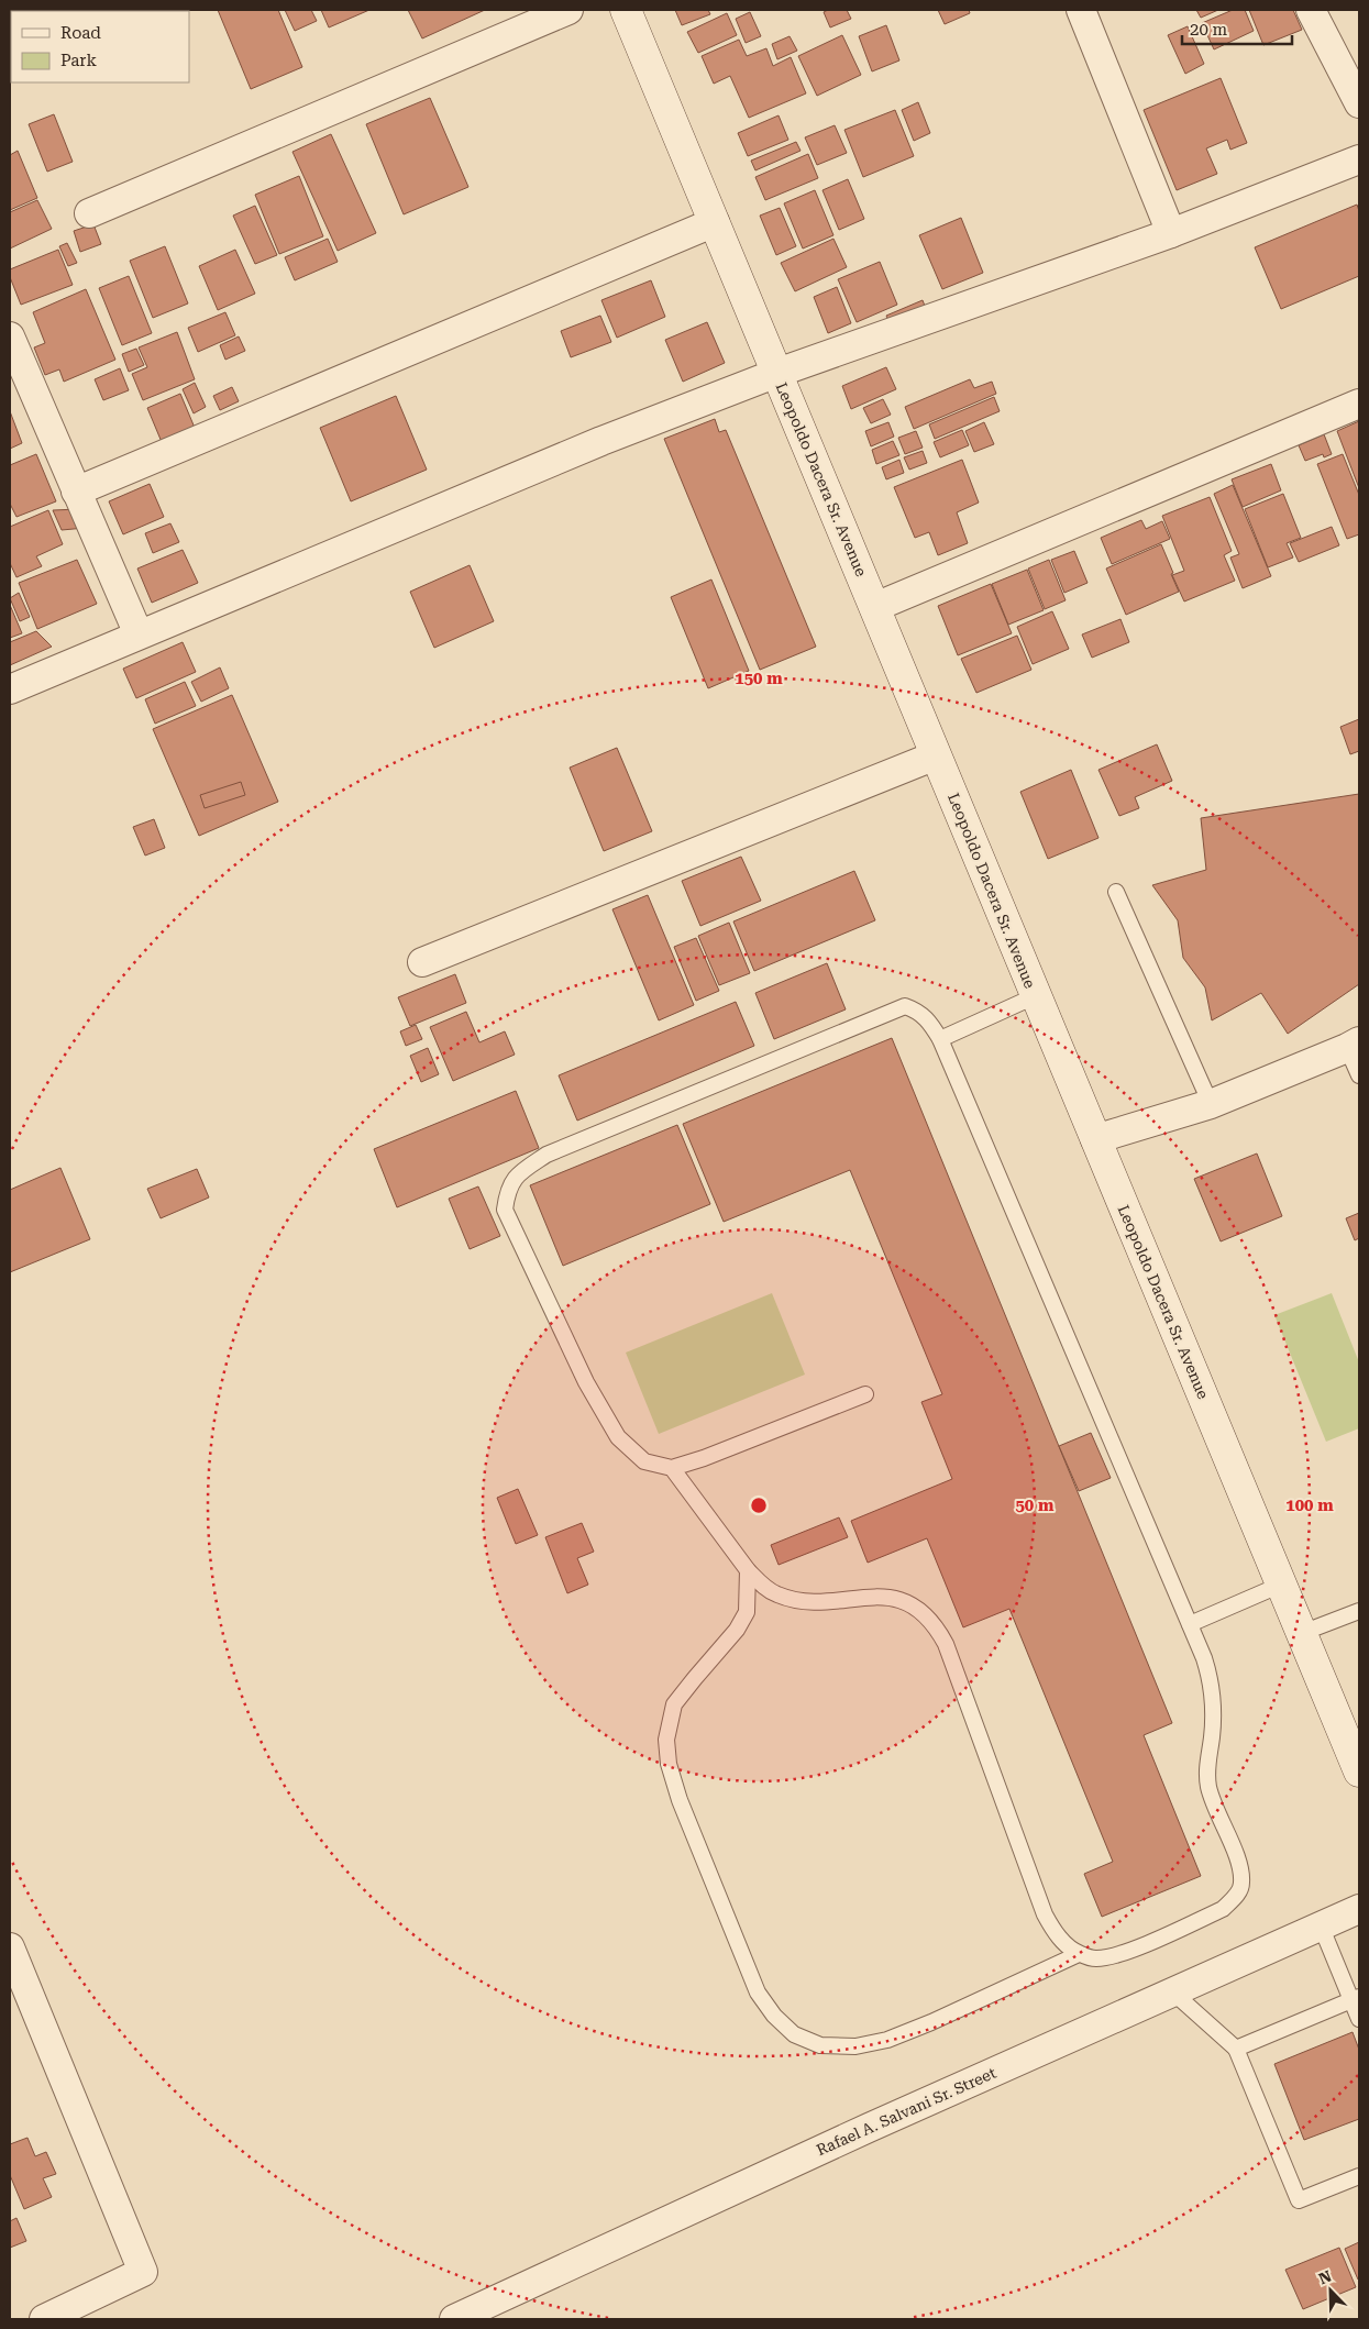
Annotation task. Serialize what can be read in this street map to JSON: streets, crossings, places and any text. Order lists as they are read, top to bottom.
{
  "streets": {
    "main road": ["Leopoldo Dacera Sr. Avenue"],
    "street": ["Rafael A. Salvani Sr. Street"]
  },
  "legend": ["Road", "Park"],
  "scale_bar": "20 m",
  "north": "top left",
  "rings": ["150 m", "50 m", "100 m"]
}
